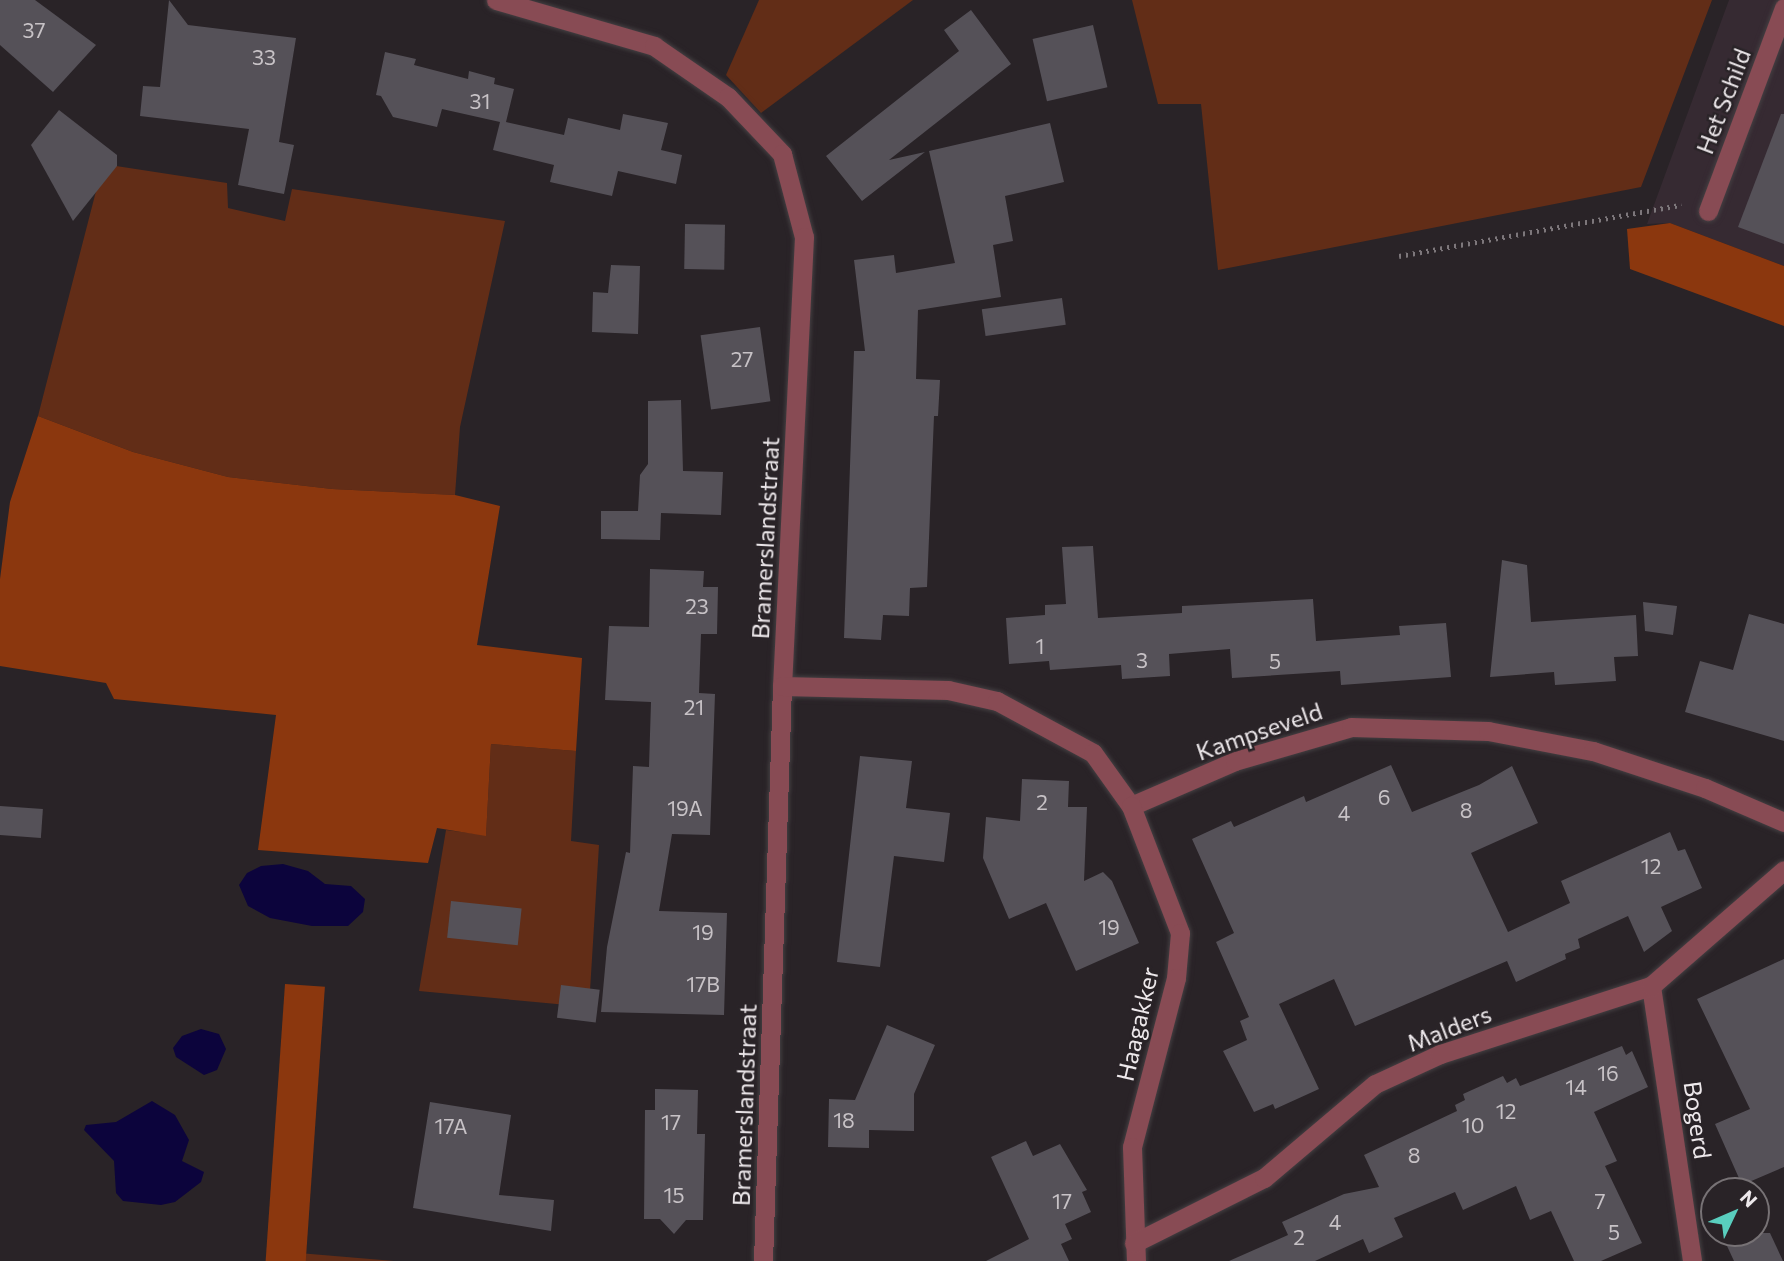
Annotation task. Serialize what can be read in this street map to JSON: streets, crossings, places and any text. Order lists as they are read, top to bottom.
{
  "streets": {
    "street": [
      "Het Schild",
      "Bramerslandstraat",
      "Kampseveld",
      "Haagakker",
      "Malders",
      "Bogerd"
    ]
  },
  "crossings": [
    ["Kampseveld", "Haagakker"],
    ["Haagakker", "Malders"],
    ["Malders", "Bogerd"]
  ],
  "house_numbers": [
    "37",
    "33",
    "31",
    "27",
    "23",
    "1",
    "3",
    "5",
    "21",
    "6",
    "2",
    "19A",
    "8",
    "4",
    "12",
    "19",
    "19",
    "17B",
    "16",
    "14",
    "12",
    "18",
    "17",
    "10",
    "17A",
    "8",
    "15",
    "17",
    "7",
    "4",
    "5",
    "2"
  ],
  "north": "top right"
}
